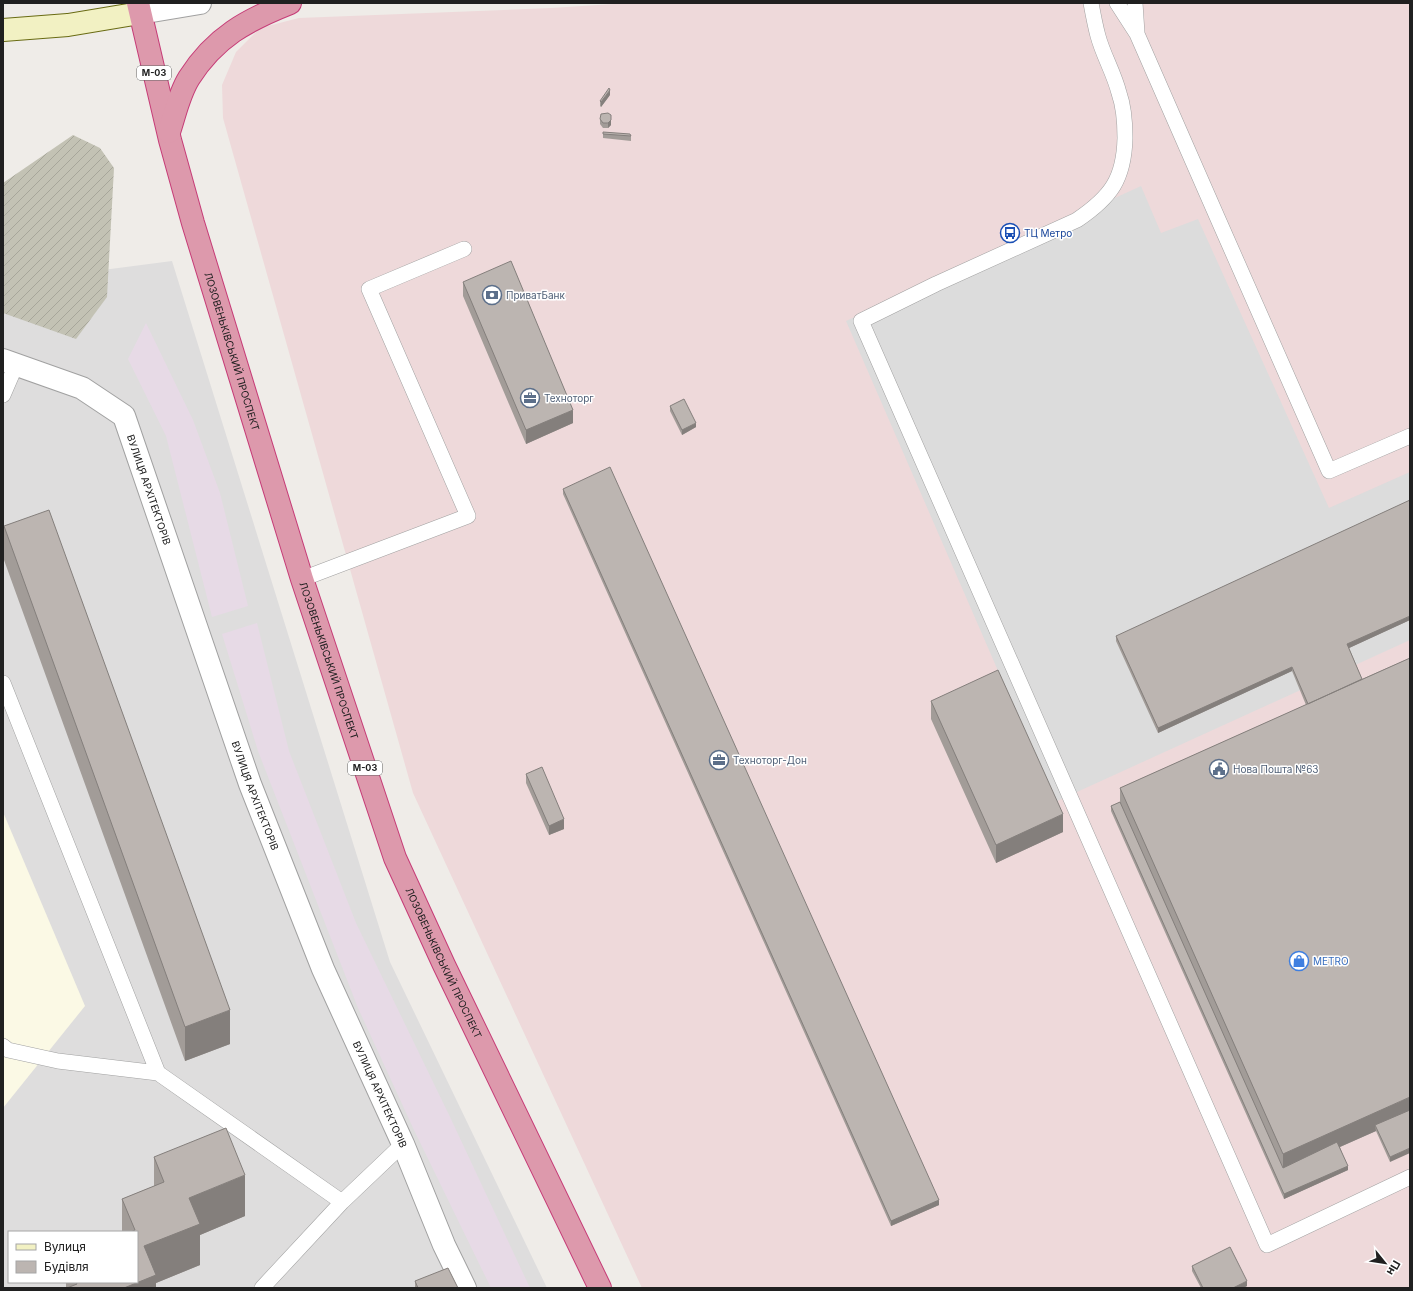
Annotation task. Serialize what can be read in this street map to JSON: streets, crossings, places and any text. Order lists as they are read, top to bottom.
{
  "streets": {
    "highway": ["М-03", "ЛОЗОВЕНЬКІВСЬКИЙ ПРОСПЕКТ"],
    "street": ["ВУЛИЦЯ АРХІТЕКТОРІВ"]
  },
  "places": {
    "bus stop": ["ТЦ Метро"],
    "bank": ["ПриватБанк"],
    "office": ["Техноторг", "Техноторг-Дон"],
    "public building": ["Нова Пошта №63"],
    "shop": ["METRO"]
  },
  "legend": ["Вулиця", "Будівля"],
  "north": "bottom right"
}
